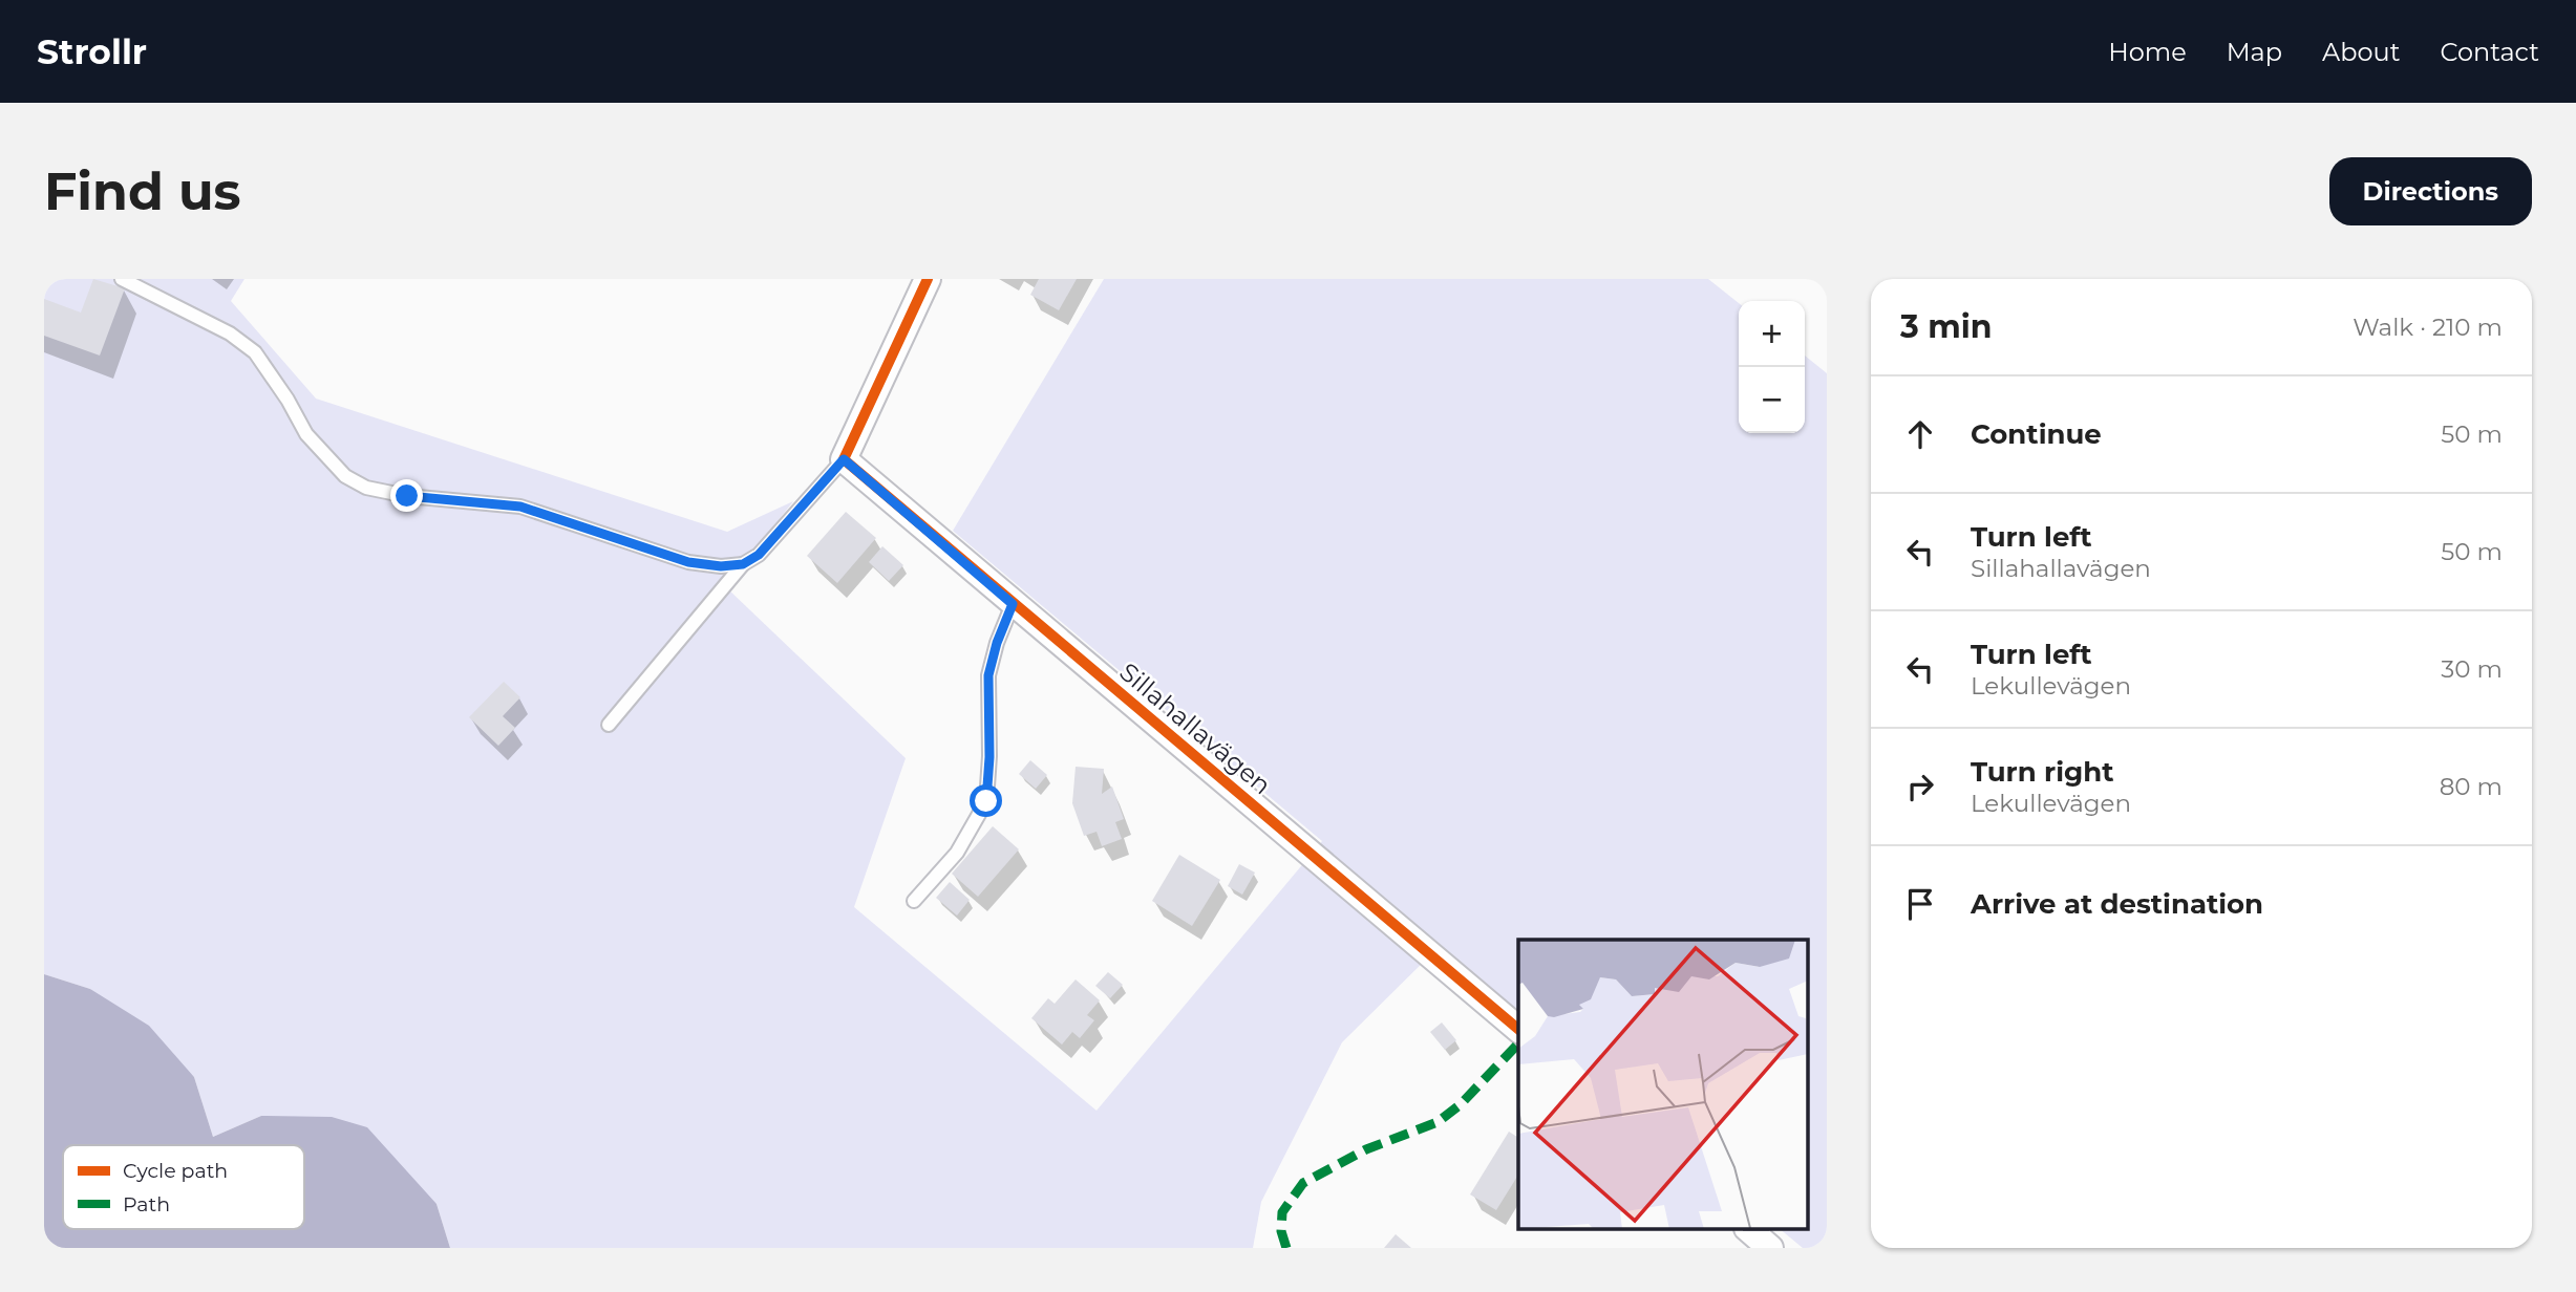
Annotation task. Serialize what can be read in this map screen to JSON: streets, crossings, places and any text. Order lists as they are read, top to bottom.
{
  "streets": {
    "street": ["Sillahallavägen"]
  },
  "legend": ["Cycle path", "Path"],
  "page": {
    "header": "Strollr",
    "nav": [
      "Home",
      "Map",
      "About",
      "Contact"
    ],
    "buttons": "Directions",
    "title": "Find us",
    "heading": ["3 min", "Walk · 210 m"],
    "map_buttons": ["+", "−"],
    "list": [
      ["Continue", "50 m"],
      ["Turn left", "Sillahallavägen", "50 m"],
      ["Turn left", "Lekullevägen", "30 m"],
      ["Turn right", "Lekullevägen", "80 m"],
      "Arrive at destination"
    ]
  }
}
